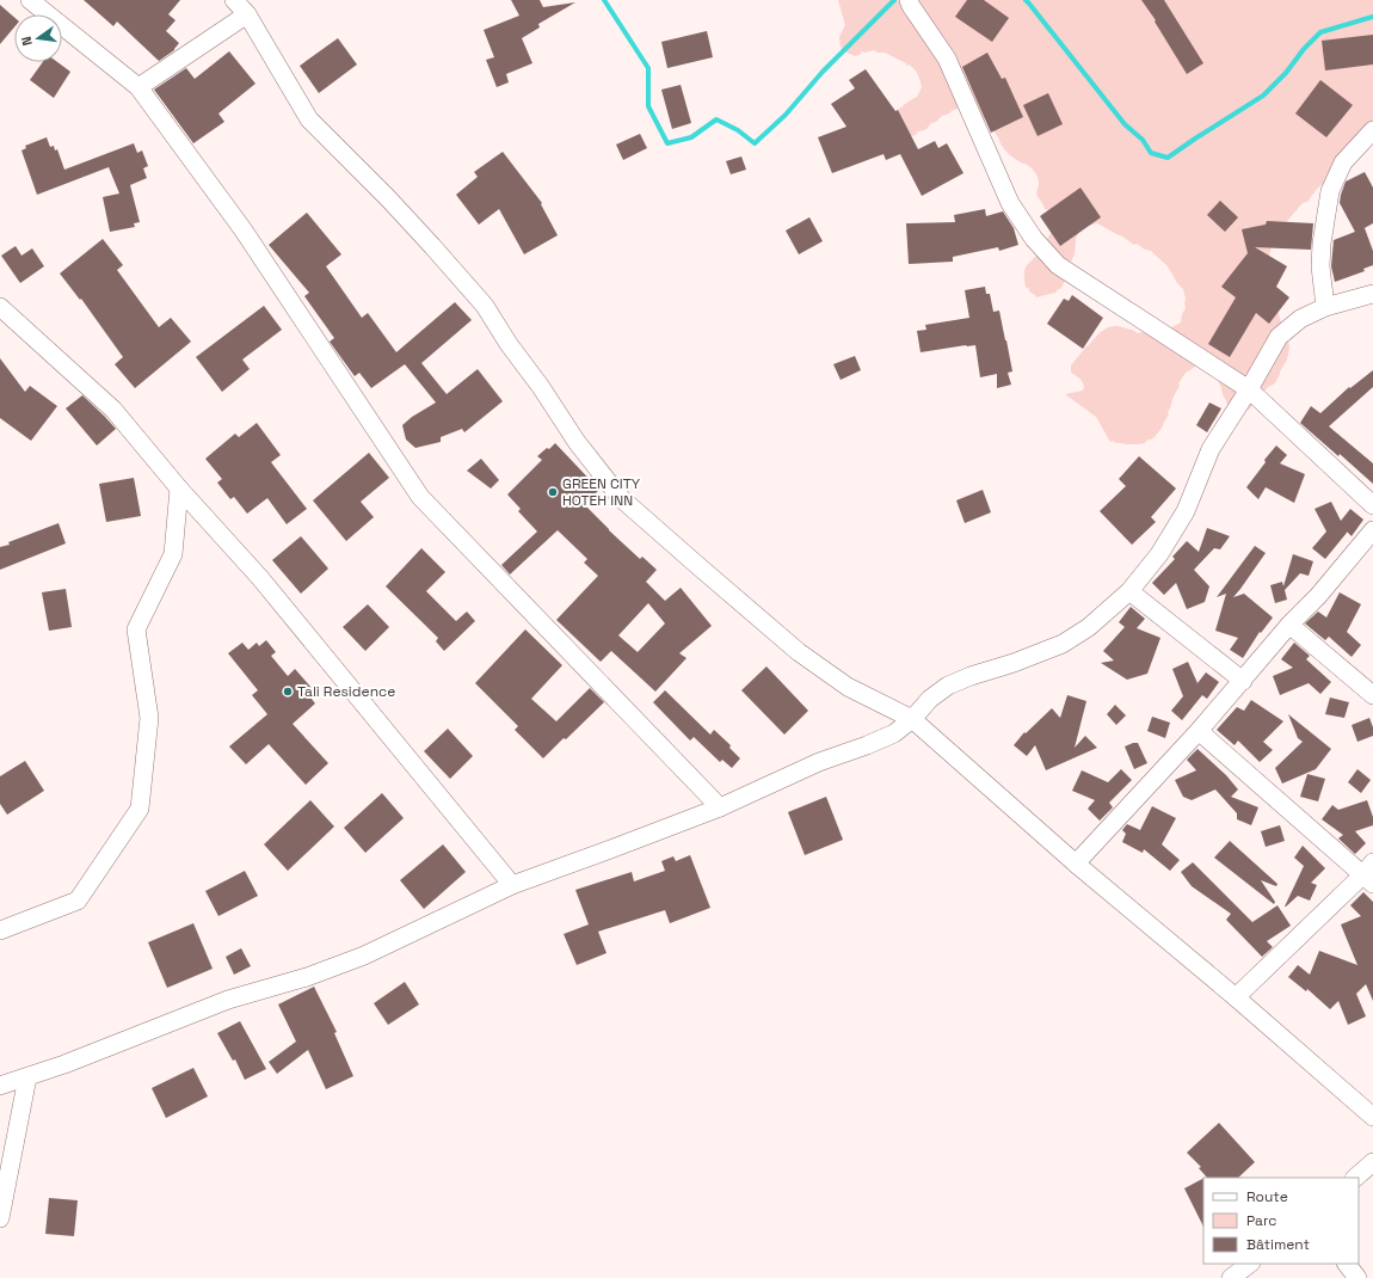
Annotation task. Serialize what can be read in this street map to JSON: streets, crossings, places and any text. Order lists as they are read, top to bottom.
{
  "places": ["GREEN CITY HOTEH INN", "Tali Residence"],
  "legend": ["Route", "Parc", "Bâtiment"],
  "north": "left"
}
